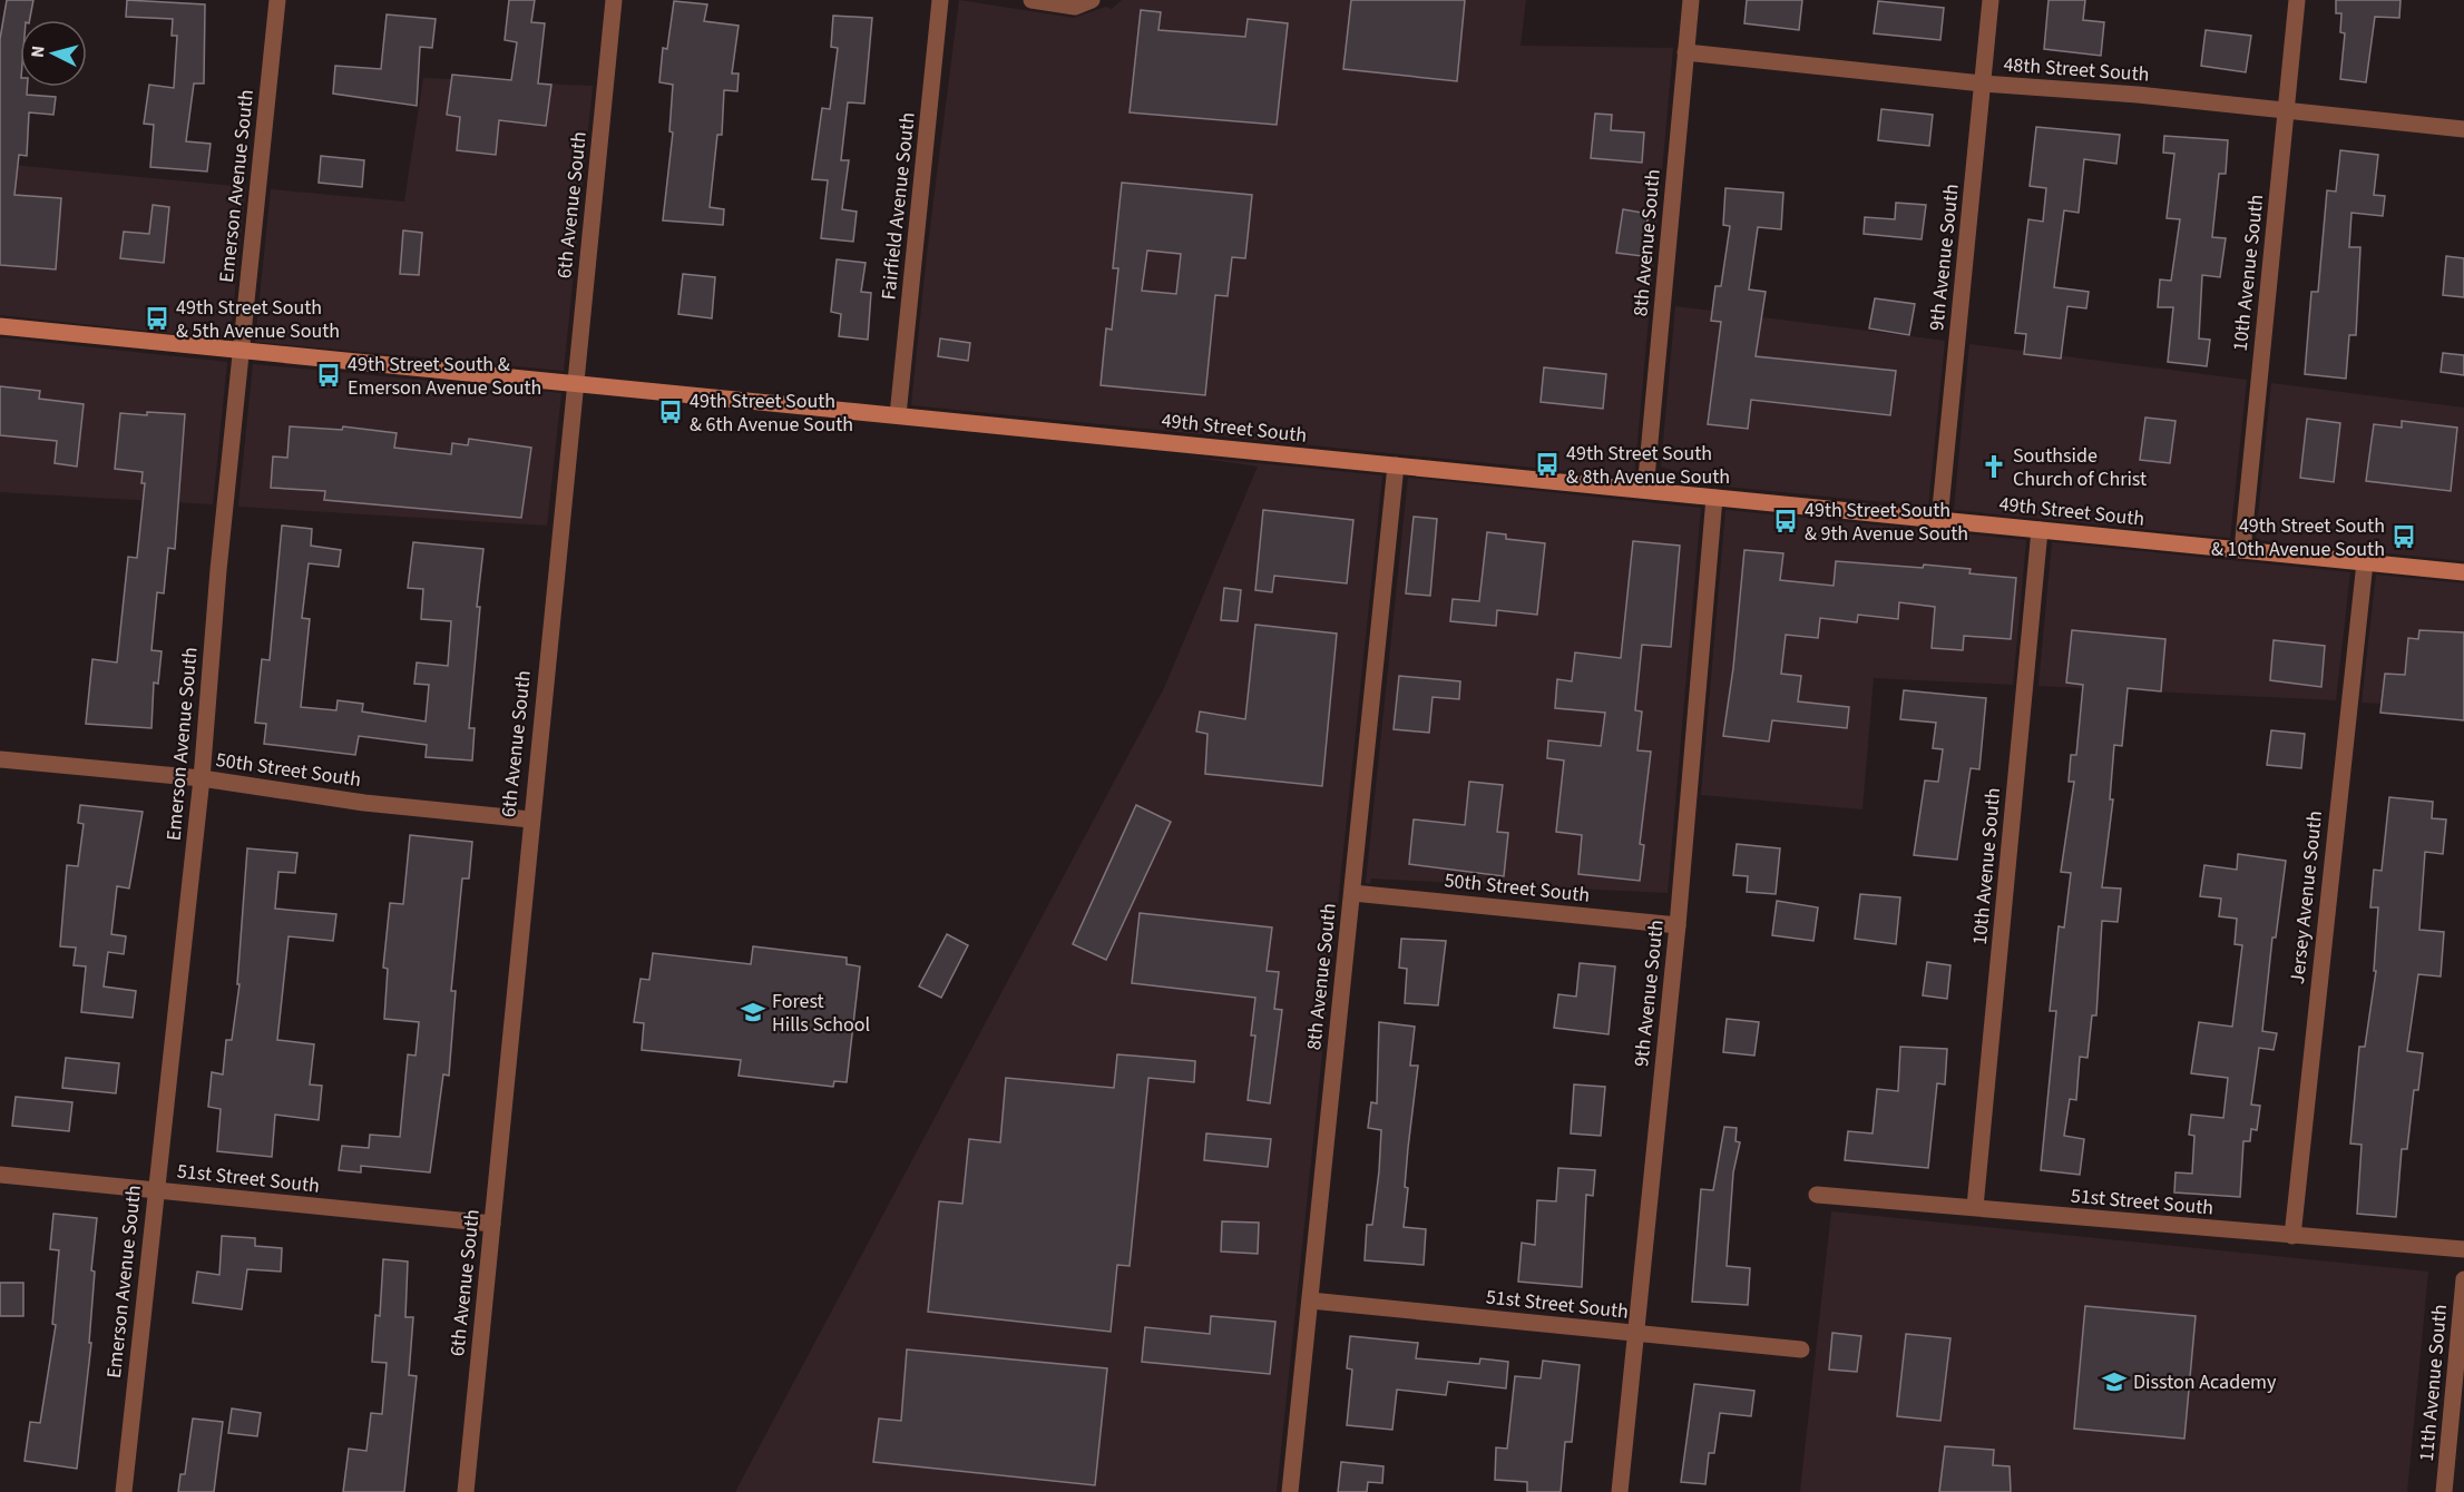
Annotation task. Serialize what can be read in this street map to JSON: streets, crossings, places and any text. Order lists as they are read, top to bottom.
{
  "streets": {
    "main road": ["49th Street South"],
    "street": [
      "48th Street South",
      "Emerson Avenue South",
      "6th Avenue South",
      "Fairfield Avenue South",
      "8th Avenue South",
      "9th Avenue South",
      "10th Avenue South",
      "50th Street South",
      "Jersey Avenue South",
      "51st Street South",
      "11th Avenue South"
    ]
  },
  "crossings": [
    ["48th Street South", "8th Avenue South"],
    ["48th Street South", "9th Avenue South"],
    ["48th Street South", "10th Avenue South"],
    ["Emerson Avenue South", "49th Street South"],
    ["Emerson Avenue South", "50th Street South"],
    ["Emerson Avenue South", "51st Street South"],
    ["6th Avenue South", "49th Street South"],
    ["6th Avenue South", "50th Street South"],
    ["6th Avenue South", "51st Street South"],
    ["Fairfield Avenue South", "49th Street South"],
    ["8th Avenue South", "49th Street South"],
    ["8th Avenue South", "50th Street South"],
    ["8th Avenue South", "51st Street South"],
    ["9th Avenue South", "49th Street South"],
    ["9th Avenue South", "50th Street South"],
    ["9th Avenue South", "51st Street South"],
    ["10th Avenue South", "49th Street South"],
    ["10th Avenue South", "51st Street South"],
    ["49th Street South", "Jersey Avenue South"],
    ["Jersey Avenue South", "51st Street South"]
  ],
  "places": {
    "bus stop": [
      "49th Street South & 5th Avenue South",
      "49th Street South & Emerson Avenue South",
      "49th Street South & 6th Avenue South",
      "49th Street South & 8th Avenue South",
      "49th Street South & 9th Avenue South",
      "49th Street South & 10th Avenue South"
    ],
    "church": ["Southside Church of Christ"],
    "school or university": ["Forest Hills School", "Disston Academy"]
  },
  "north": "left"
}
